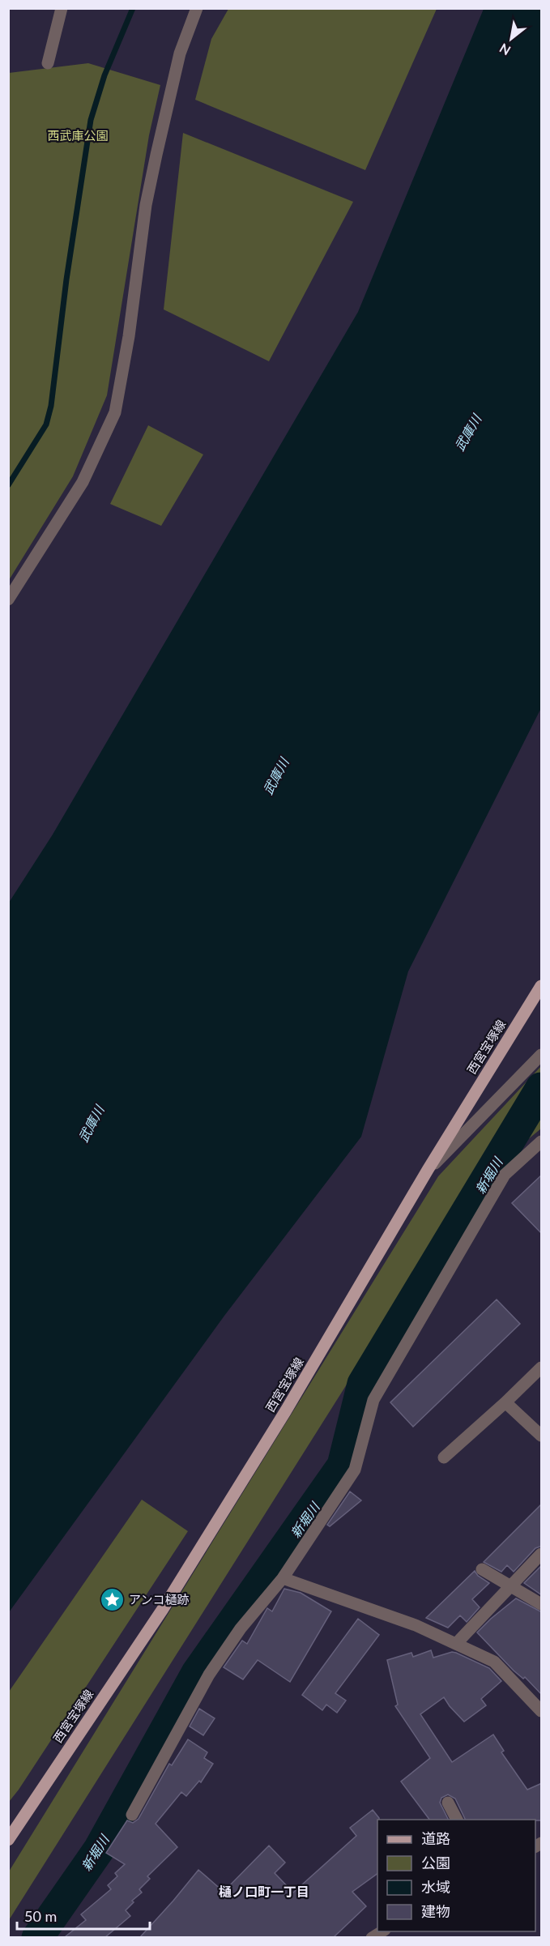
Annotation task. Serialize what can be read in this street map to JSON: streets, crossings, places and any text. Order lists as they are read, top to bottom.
{
  "streets": {
    "main road": ["西宮宝塚線"]
  },
  "districts": ["樋ノ口町一丁目"],
  "water": ["武庫川", "新堀川"],
  "parks": ["西武庫公園"],
  "places": {
    "place": ["アンコ樋跡"]
  },
  "legend": [
    "道路",
    "公園",
    "水域",
    "建物"
  ],
  "scale_bar": "50 m",
  "north": "bottom left"
}
